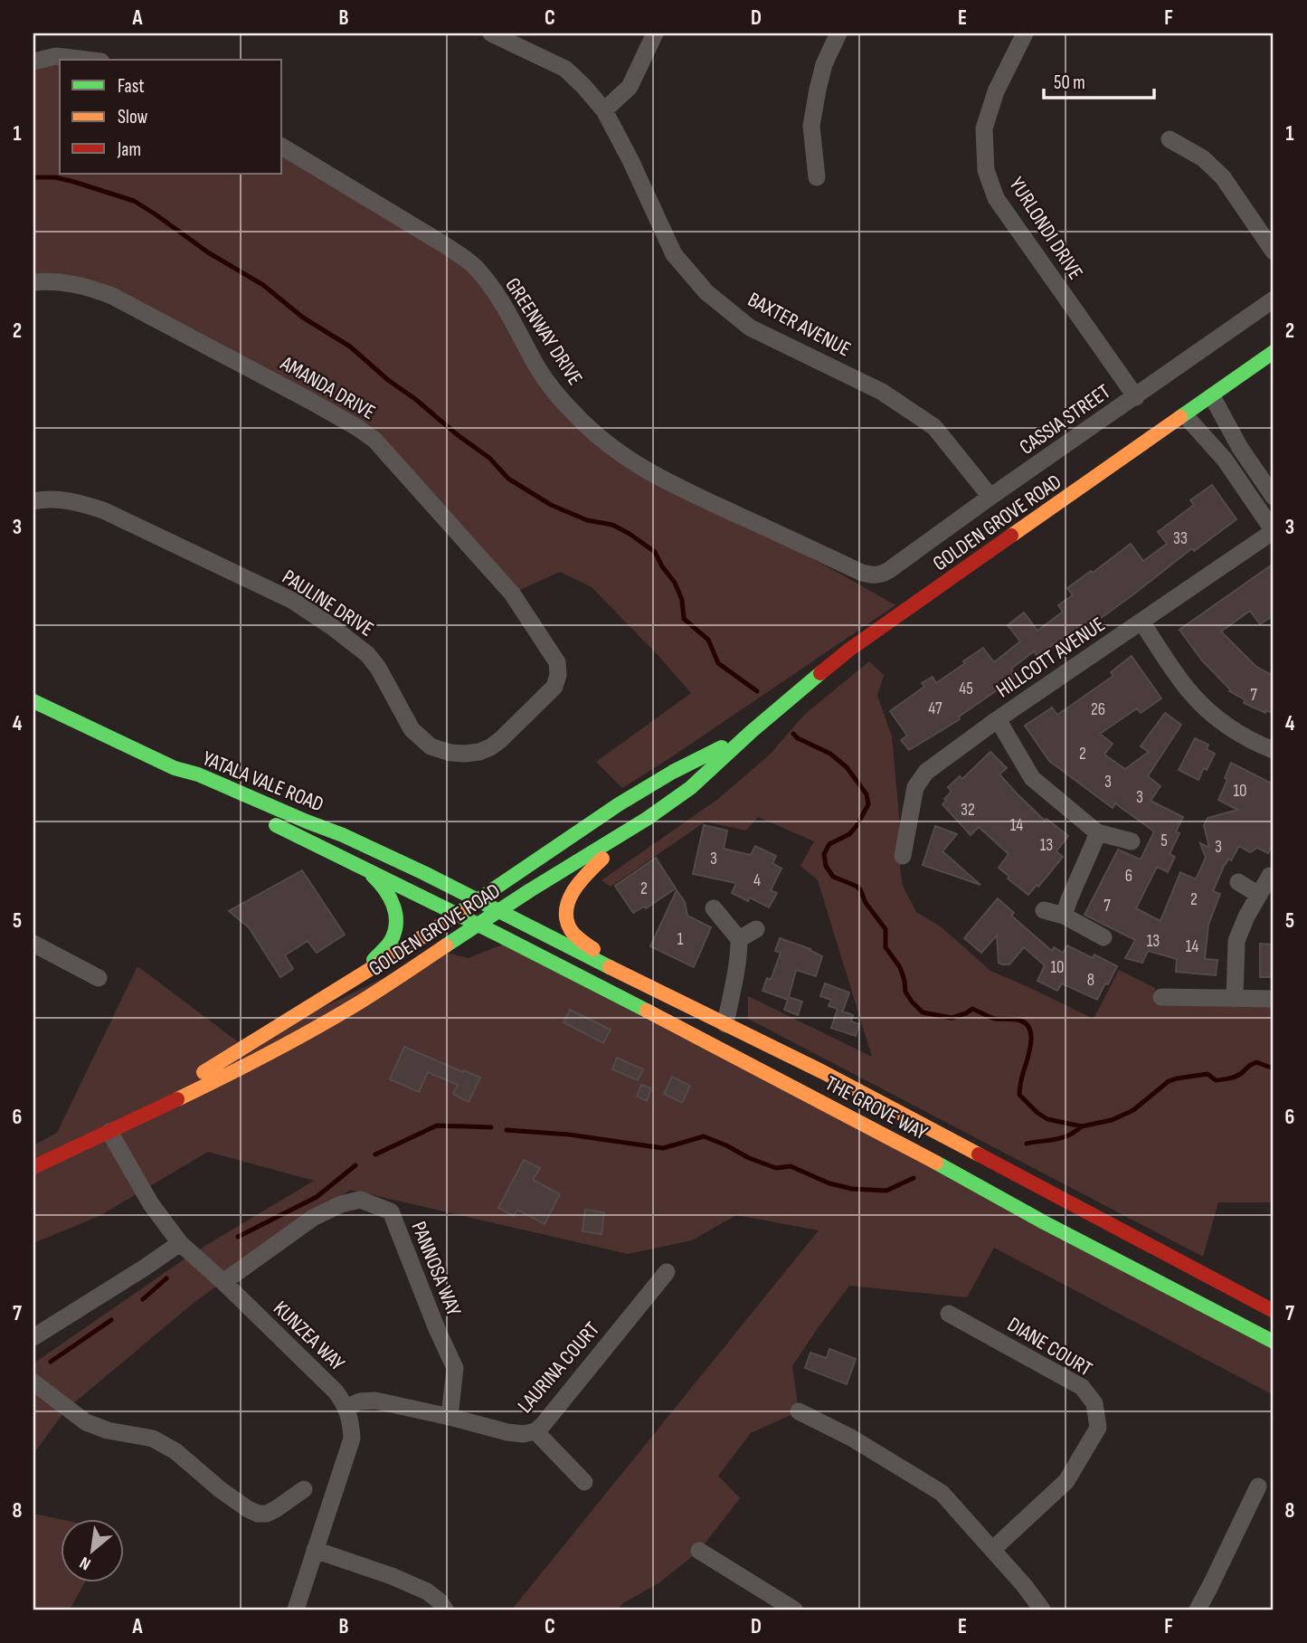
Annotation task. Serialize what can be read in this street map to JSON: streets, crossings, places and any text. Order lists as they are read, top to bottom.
{
  "streets": {
    "main road": ["GOLDEN GROVE ROAD", "YATALA VALE ROAD", "THE GROVE WAY"],
    "street": [
      "YURLONDI DRIVE",
      "BAXTER AVENUE",
      "GREENWAY DRIVE",
      "AMANDA DRIVE",
      "CASSIA STREET",
      "PAULINE DRIVE",
      "HILLCOTT AVENUE",
      "PANNOSA WAY",
      "KUNZEA WAY",
      "DIANE COURT",
      "LAURINA COURT"
    ]
  },
  "crossings": [
    ["YURLONDI DRIVE", "CASSIA STREET"],
    ["BAXTER AVENUE", "CASSIA STREET"],
    ["GREENWAY DRIVE", "CASSIA STREET"],
    ["AMANDA DRIVE", "PAULINE DRIVE"],
    ["GOLDEN GROVE ROAD", "YATALA VALE ROAD"],
    ["GOLDEN GROVE ROAD", "THE GROVE WAY"],
    ["GOLDEN GROVE ROAD", "KUNZEA WAY"],
    ["YATALA VALE ROAD", "THE GROVE WAY"],
    ["PANNOSA WAY", "KUNZEA WAY"],
    ["PANNOSA WAY", "LAURINA COURT"],
    ["KUNZEA WAY", "LAURINA COURT"]
  ],
  "house_numbers": [
    "33",
    "45",
    "7",
    "47",
    "26",
    "2",
    "3",
    "10",
    "3",
    "32",
    "14",
    "5",
    "13",
    "3",
    "3",
    "6",
    "4",
    "2",
    "2",
    "7",
    "1",
    "13",
    "14",
    "10",
    "8"
  ],
  "legend": ["Fast", "Slow", "Jam"],
  "scale_bar": "50 m",
  "north": "bottom left",
  "grid": {
    "columns": [
      "A",
      "B",
      "C",
      "D",
      "E",
      "F"
    ],
    "rows": [
      "1",
      "2",
      "3",
      "4",
      "5",
      "6",
      "7",
      "8"
    ]
  }
}
